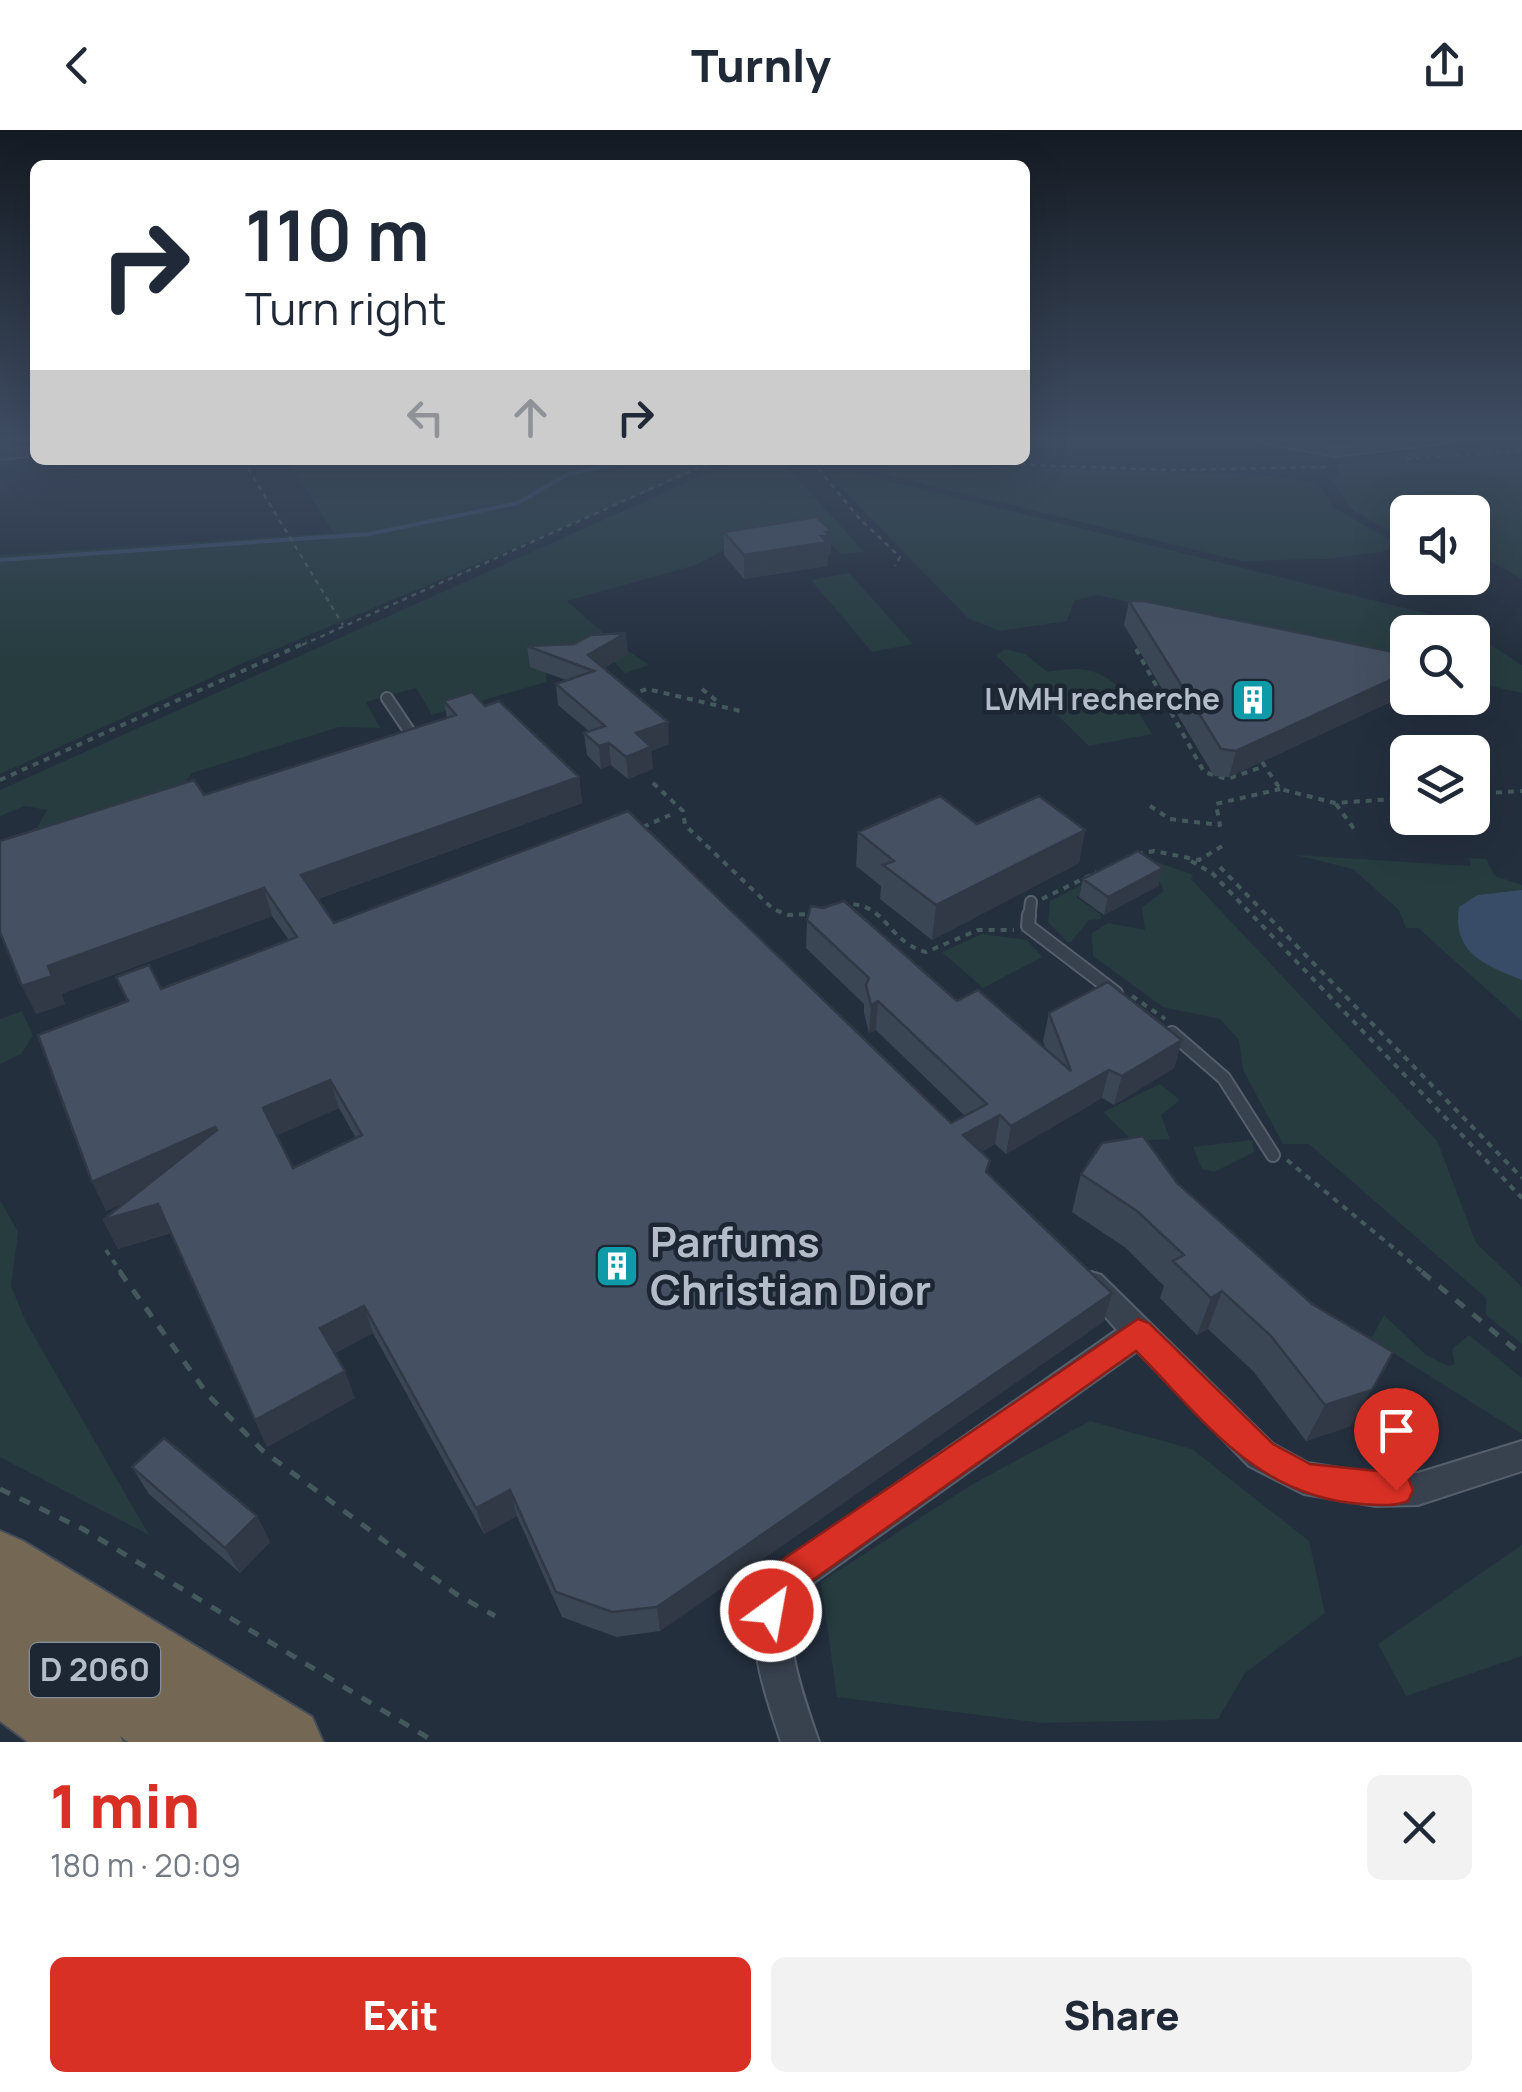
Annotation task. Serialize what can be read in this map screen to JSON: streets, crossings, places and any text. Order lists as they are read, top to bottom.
{
  "streets": {
    "highway": ["D 2060"]
  },
  "places": {
    "building": ["LVMH recherche", "Parfums Christian Dior"]
  },
  "page": {
    "header": "Turnly",
    "turn": ["110 m", "Turn right"],
    "heading": ["1 min", "180 m · 20:09"],
    "buttons": ["Exit", "Share"]
  }
}
